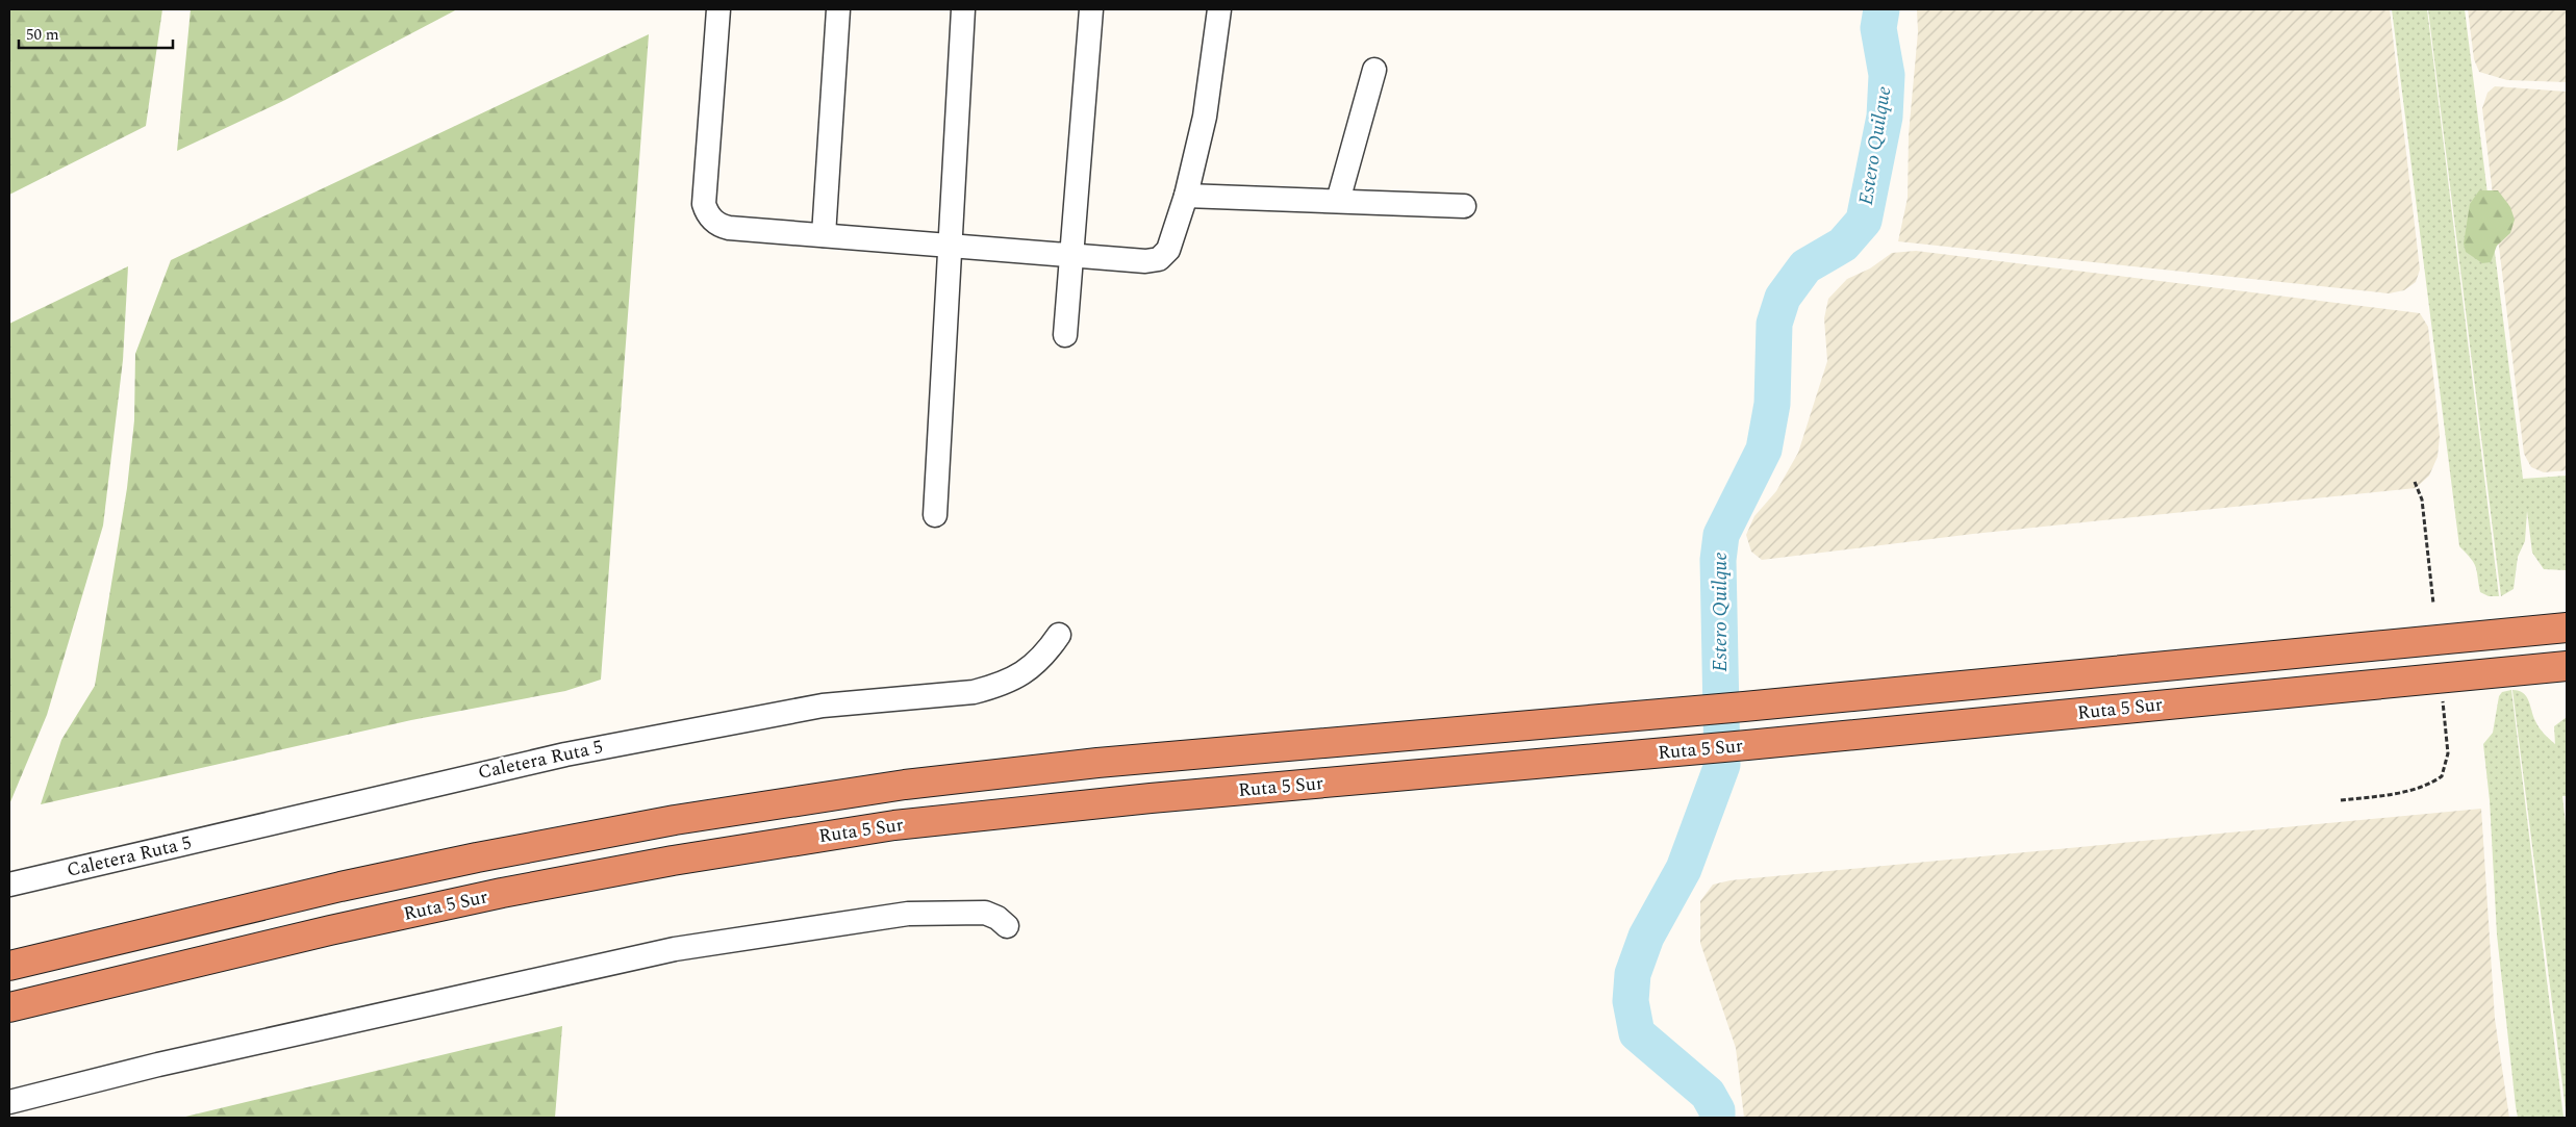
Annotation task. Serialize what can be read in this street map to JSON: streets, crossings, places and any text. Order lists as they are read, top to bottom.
{
  "streets": {
    "highway": ["Ruta 5 Sur"],
    "street": ["Caletera Ruta 5"]
  },
  "water": ["Estero Quilque"],
  "scale_bar": "50 m"
}
